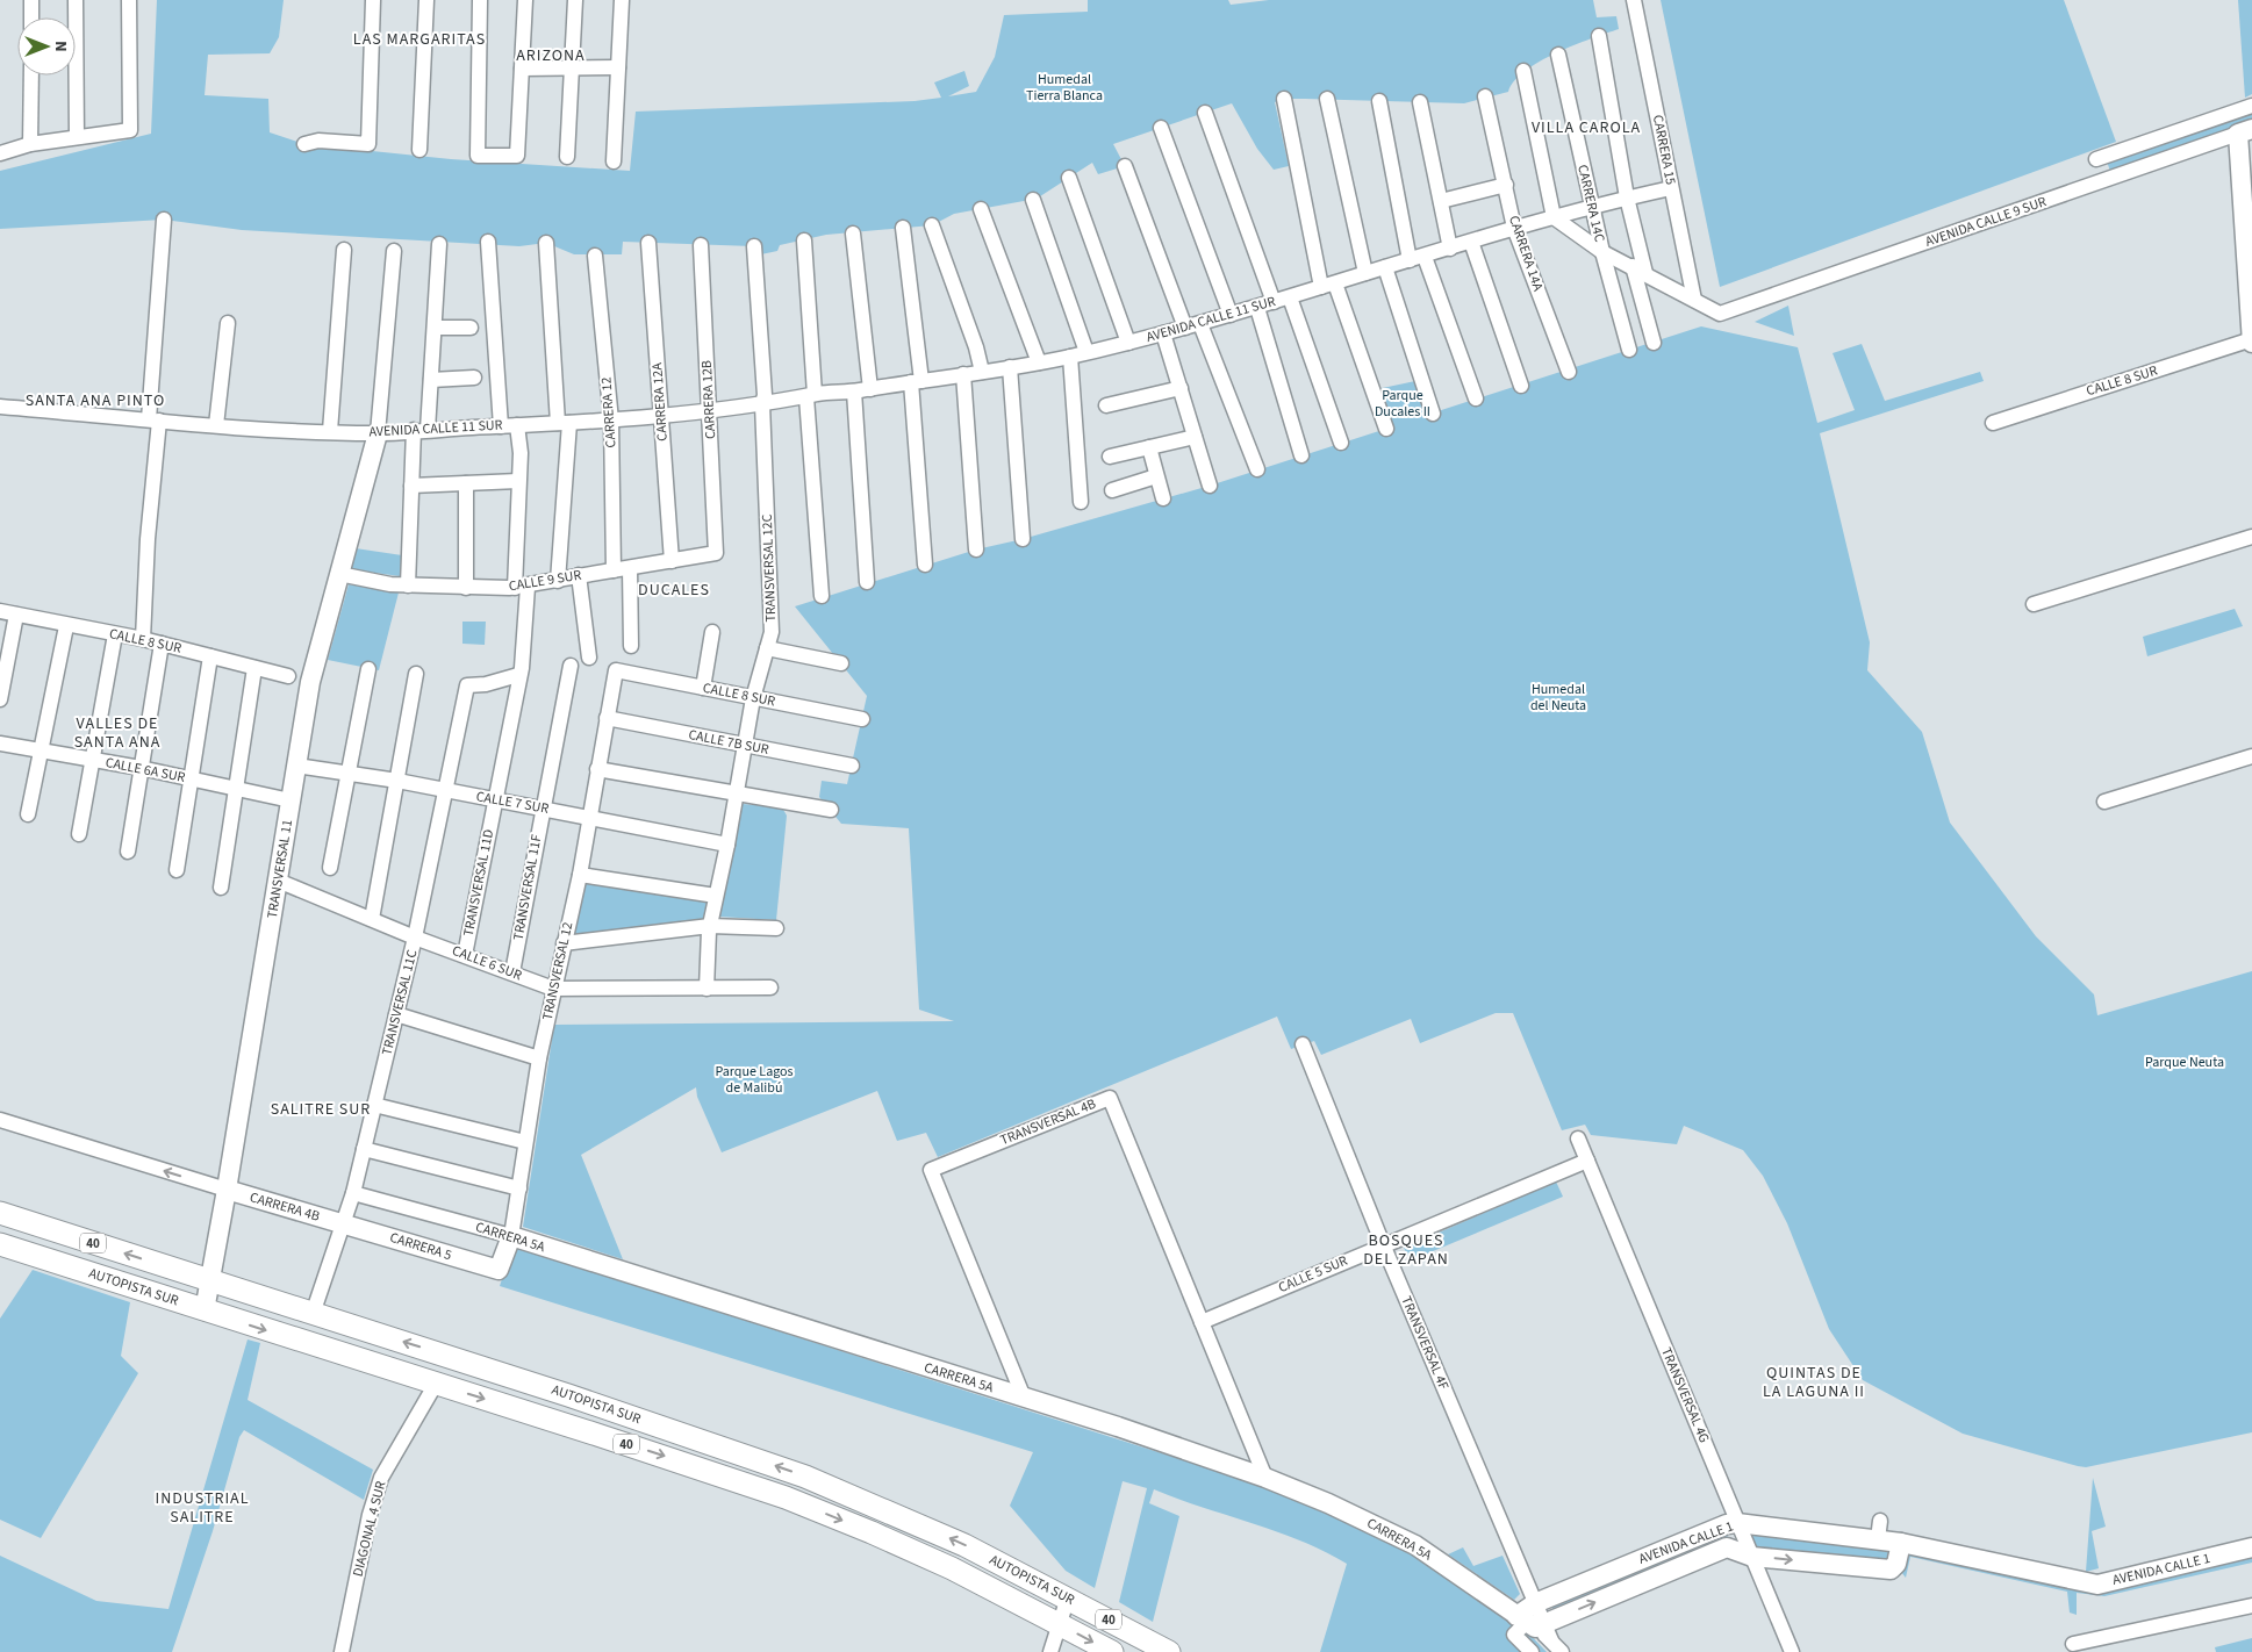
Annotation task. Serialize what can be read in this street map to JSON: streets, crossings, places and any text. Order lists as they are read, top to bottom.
{
  "streets": {
    "highway": ["40", "AUTOPISTA SUR"],
    "main road": [
      "TRANSVERSAL 11",
      "TRANSVERSAL 12",
      "CARRERA 4B",
      "CARRERA 5A",
      "CARRERA 5",
      "AVENIDA CALLE 1"
    ],
    "street": [
      "CARRERA 15",
      "CARRERA 14C",
      "AVENIDA CALLE 9 SUR",
      "CARRERA 14A",
      "AVENIDA CALLE 11 SUR",
      "CALLE 8 SUR",
      "CARRERA 12B",
      "CARRERA 12A",
      "CARRERA 12",
      "TRANSVERSAL 12C",
      "CALLE 9 SUR",
      "CALLE 7B SUR",
      "CALLE 6A SUR",
      "CALLE 7 SUR",
      "TRANSVERSAL 11D",
      "TRANSVERSAL 11F",
      "CALLE 6 SUR",
      "TRANSVERSAL 11C",
      "TRANSVERSAL 4B",
      "CALLE 5 SUR",
      "TRANSVERSAL 4F",
      "TRANSVERSAL 4G",
      "DIAGONAL 4 SUR"
    ]
  },
  "crossings": [
    ["CARRERA 15", "AVENIDA CALLE 9 SUR"],
    ["CARRERA 15", "AVENIDA CALLE 11 SUR"],
    ["CARRERA 14C", "AVENIDA CALLE 11 SUR"],
    ["CARRERA 14A", "AVENIDA CALLE 11 SUR"],
    ["AVENIDA CALLE 11 SUR", "CARRERA 12B"],
    ["AVENIDA CALLE 11 SUR", "CARRERA 12A"],
    ["AVENIDA CALLE 11 SUR", "CARRERA 12"],
    ["AVENIDA CALLE 11 SUR", "TRANSVERSAL 12C"],
    ["AVENIDA CALLE 11 SUR", "TRANSVERSAL 11"],
    ["AVENIDA CALLE 11 SUR", "TRANSVERSAL 11D"],
    ["CALLE 8 SUR", "TRANSVERSAL 12C"],
    ["CALLE 8 SUR", "TRANSVERSAL 12"],
    ["CARRERA 12B", "CALLE 9 SUR"],
    ["CARRERA 12A", "CALLE 9 SUR"],
    ["CARRERA 12", "CALLE 9 SUR"],
    ["TRANSVERSAL 12C", "CALLE 7B SUR"],
    ["TRANSVERSAL 12C", "CALLE 7 SUR"],
    ["TRANSVERSAL 12C", "CALLE 6 SUR"],
    ["CALLE 9 SUR", "TRANSVERSAL 11"],
    ["CALLE 9 SUR", "TRANSVERSAL 11D"],
    ["CALLE 7B SUR", "TRANSVERSAL 12"],
    ["CALLE 6A SUR", "TRANSVERSAL 11"],
    ["CALLE 7 SUR", "TRANSVERSAL 11"],
    ["CALLE 7 SUR", "TRANSVERSAL 11D"],
    ["CALLE 7 SUR", "TRANSVERSAL 11F"],
    ["CALLE 7 SUR", "TRANSVERSAL 12"],
    ["CALLE 7 SUR", "TRANSVERSAL 11C"],
    ["TRANSVERSAL 11", "CALLE 6 SUR"],
    ["TRANSVERSAL 11", "CARRERA 4B"],
    ["TRANSVERSAL 11", "AUTOPISTA SUR"],
    ["TRANSVERSAL 11D", "CALLE 6 SUR"],
    ["TRANSVERSAL 11D", "TRANSVERSAL 11C"],
    ["TRANSVERSAL 11F", "CALLE 6 SUR"],
    ["CALLE 6 SUR", "TRANSVERSAL 12"],
    ["CALLE 6 SUR", "TRANSVERSAL 11C"],
    ["TRANSVERSAL 12", "CARRERA 5A"],
    ["TRANSVERSAL 12", "CARRERA 5"],
    ["TRANSVERSAL 11C", "CARRERA 4B"],
    ["TRANSVERSAL 11C", "CARRERA 5A"],
    ["TRANSVERSAL 11C", "CARRERA 5"],
    ["TRANSVERSAL 11C", "AUTOPISTA SUR"],
    ["TRANSVERSAL 4B", "CARRERA 5A"],
    ["TRANSVERSAL 4B", "CALLE 5 SUR"],
    ["CARRERA 4B", "CARRERA 5"],
    ["CARRERA 5A", "AVENIDA CALLE 1"],
    ["CALLE 5 SUR", "TRANSVERSAL 4F"],
    ["CALLE 5 SUR", "TRANSVERSAL 4G"],
    ["AUTOPISTA SUR", "DIAGONAL 4 SUR"],
    ["TRANSVERSAL 4F", "AVENIDA CALLE 1"],
    ["TRANSVERSAL 4G", "AVENIDA CALLE 1"]
  ],
  "districts": [
    "LAS MARGARITAS",
    "ARIZONA",
    "VILLA CAROLA",
    "SANTA ANA PINTO",
    "DUCALES",
    "VALLES DE SANTA ANA",
    "SALITRE SUR",
    "BOSQUES DEL ZAPAN",
    "QUINTAS DE LA LAGUNA II",
    "INDUSTRIAL SALITRE"
  ],
  "parks": [
    "Humedal Tierra Blanca",
    "Parque Ducales II",
    "Humedal del Neuta",
    "Parque Neuta",
    "Parque Lagos de Malibú"
  ],
  "north": "right"
}
